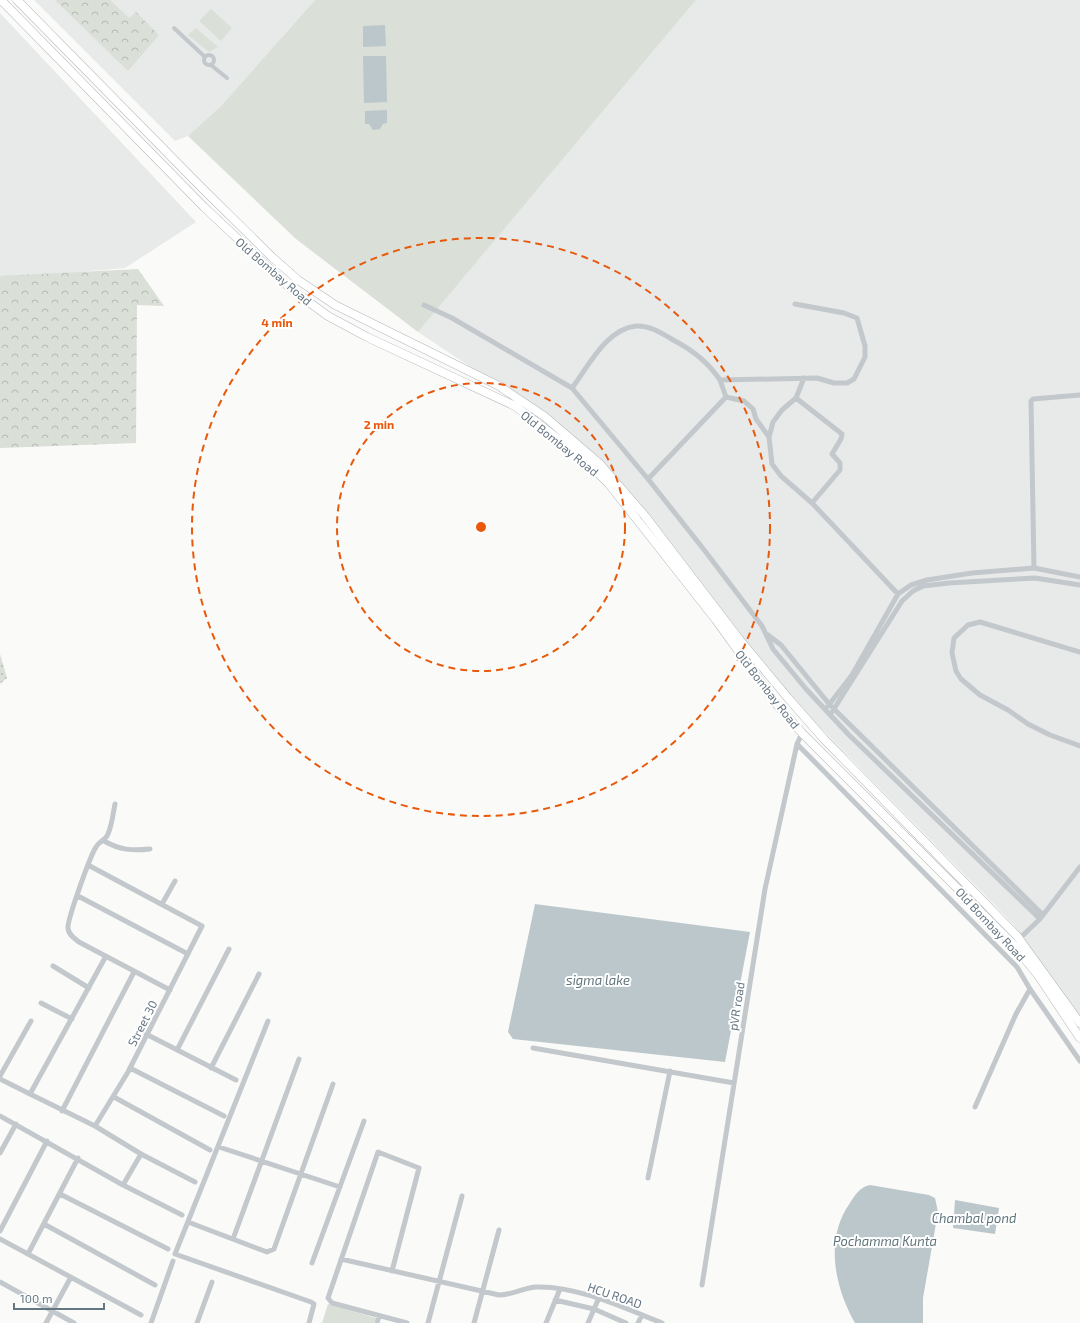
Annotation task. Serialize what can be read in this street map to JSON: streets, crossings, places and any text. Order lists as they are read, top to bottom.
{
  "streets": {
    "main road": ["Old Bombay Road"],
    "street": ["pVR road", "Street 30", "HCU ROAD"]
  },
  "crossings": [
    ["Old Bombay Road", "pVR road"]
  ],
  "water": ["sigma lake", "Chambal pond", "Pochamma Kunta"],
  "scale_bar": "100 m",
  "rings": ["4 min", "2 min"]
}
